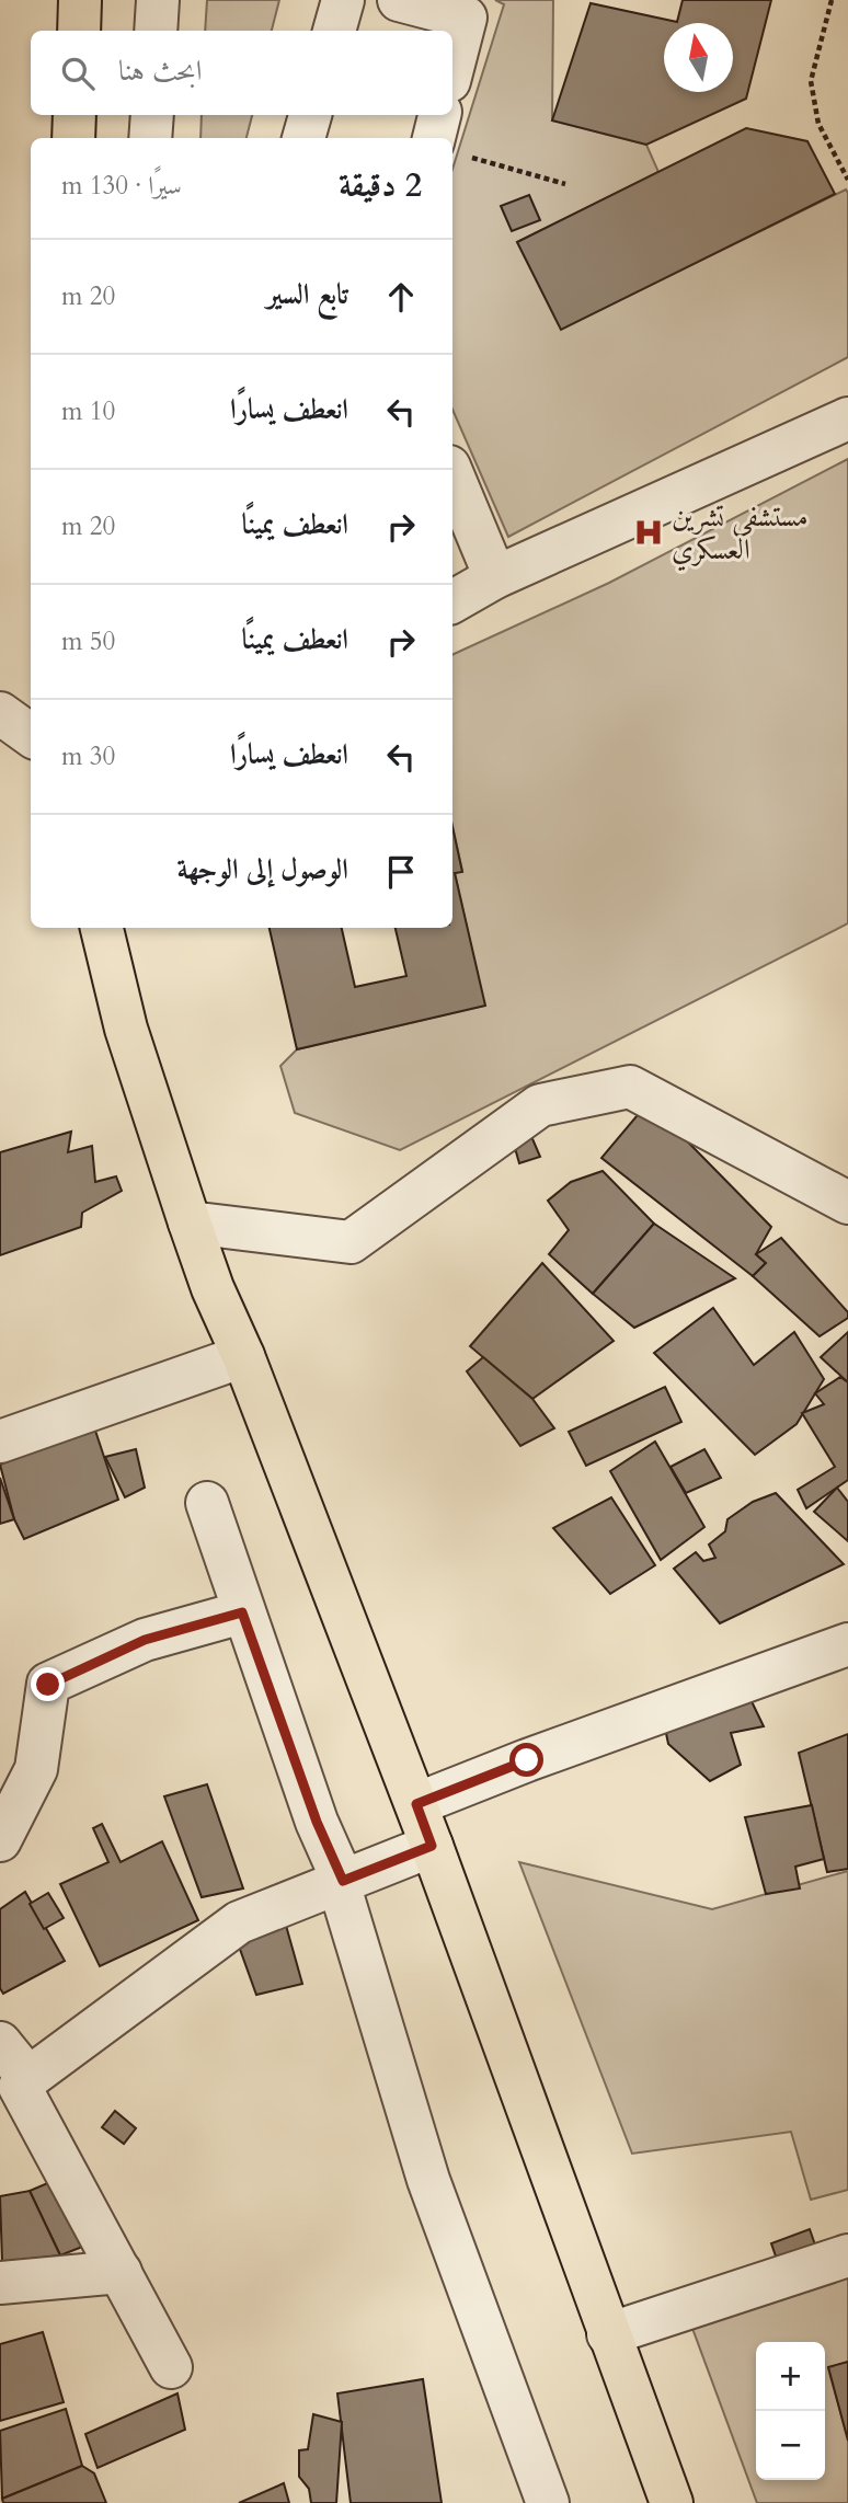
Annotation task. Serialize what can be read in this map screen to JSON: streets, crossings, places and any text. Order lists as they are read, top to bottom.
{
  "places": {
    "hospital": ["مستشفى تشرين العسكري"]
  },
  "north": "top",
  "page": {
    "search": "ابحث هنا",
    "heading": ["2 دقيقة", "سيرًا · 130 m"],
    "list": [
      ["تابع السير", "20 m"],
      ["انعطف يسارًا", "10 m"],
      ["انعطف يمينًا", "20 m"],
      ["انعطف يمينًا", "50 m"],
      ["انعطف يسارًا", "30 m"],
      "الوصول إلى الوجهة"
    ],
    "map_buttons": ["+", "−"]
  }
}
